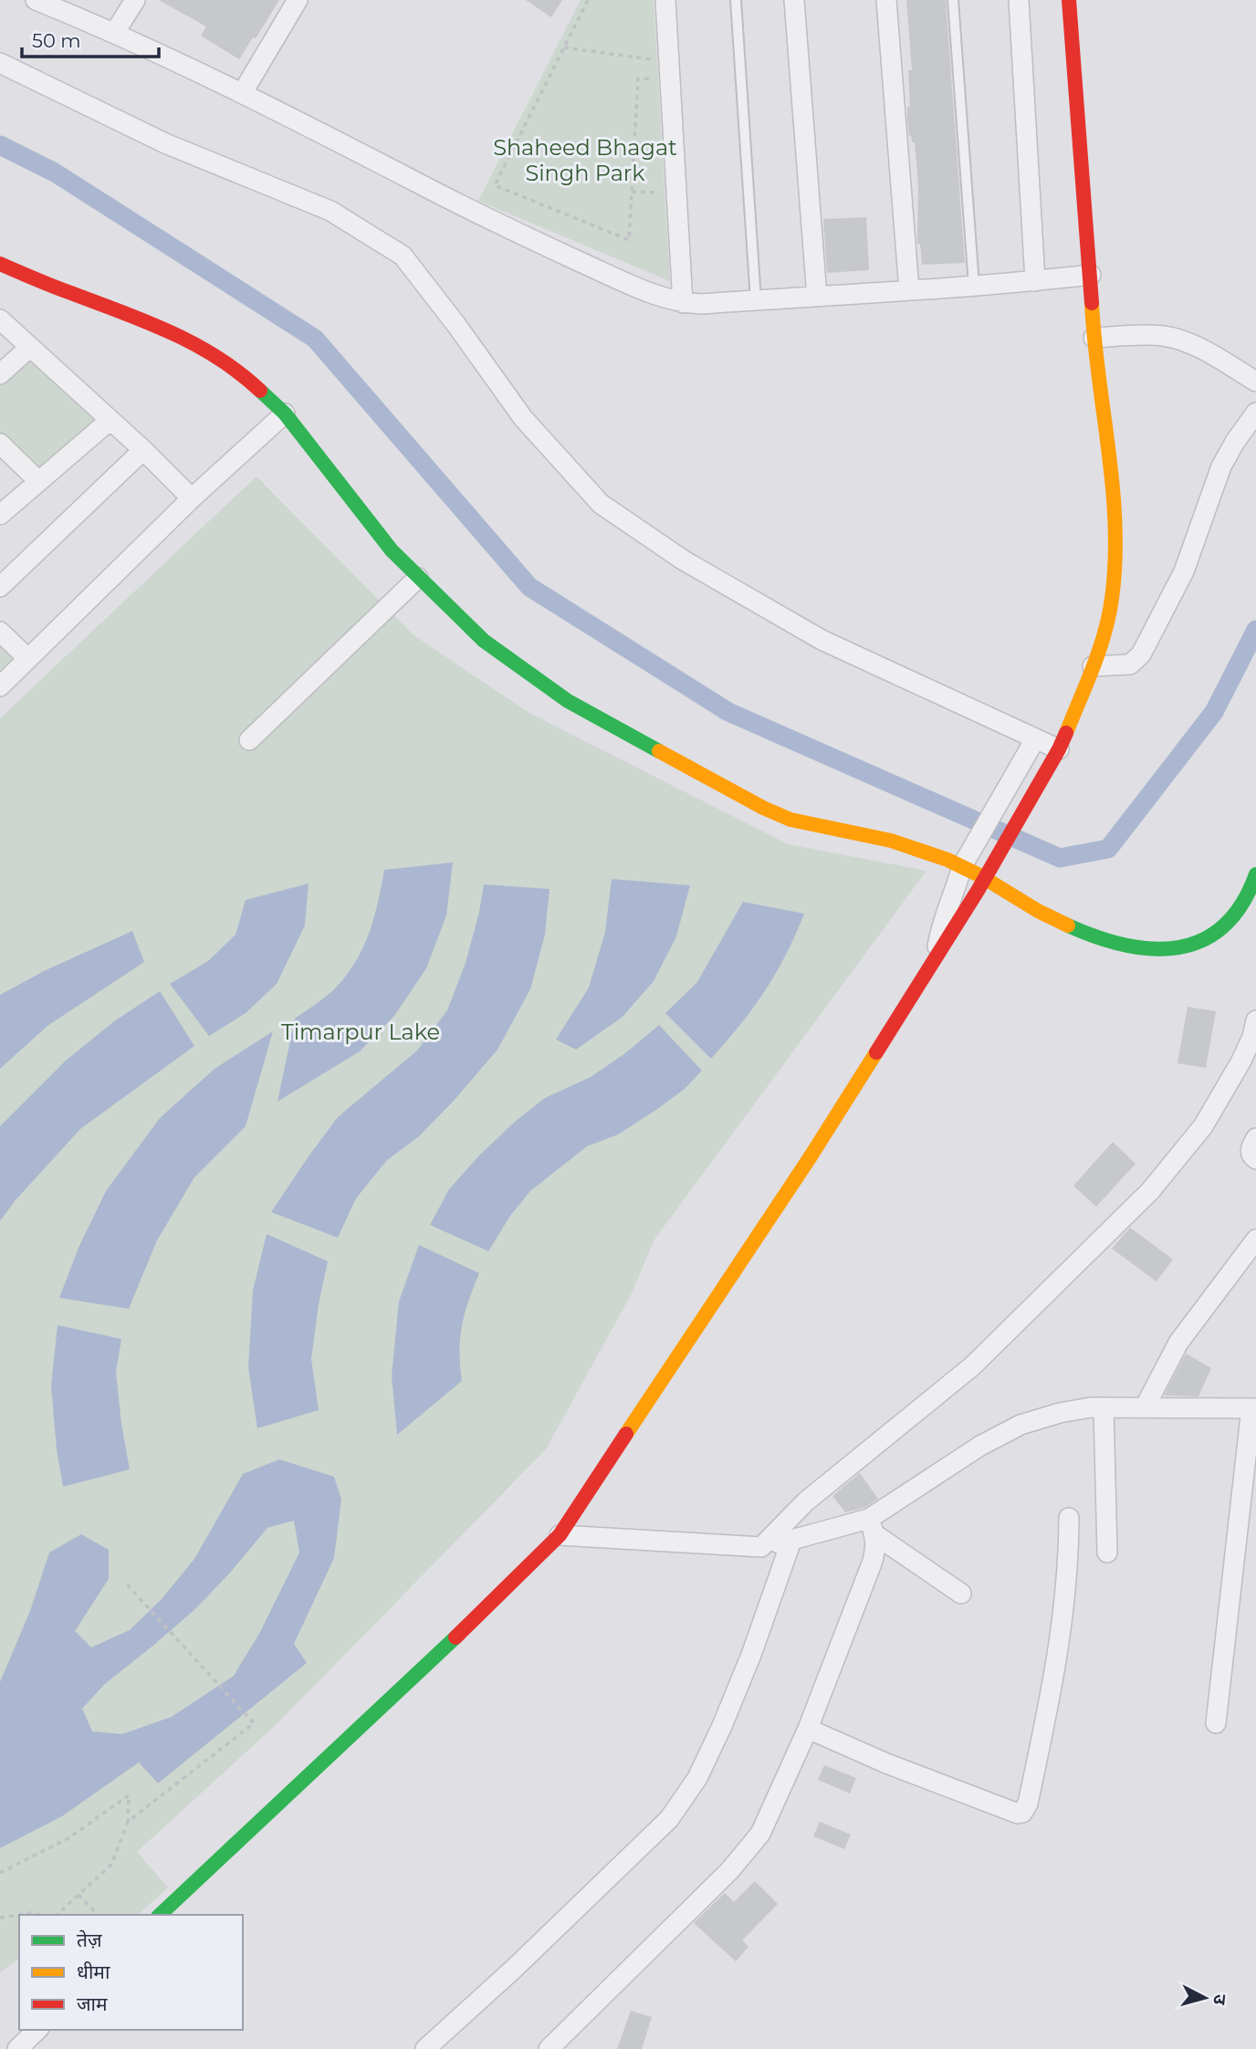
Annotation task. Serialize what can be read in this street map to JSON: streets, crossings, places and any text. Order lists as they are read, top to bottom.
{
  "parks": ["Shaheed Bhagat Singh Park", "Timarpur Lake"],
  "legend": ["तेज़", "धीमा", "जाम"],
  "scale_bar": "50 m",
  "north": "right"
}
